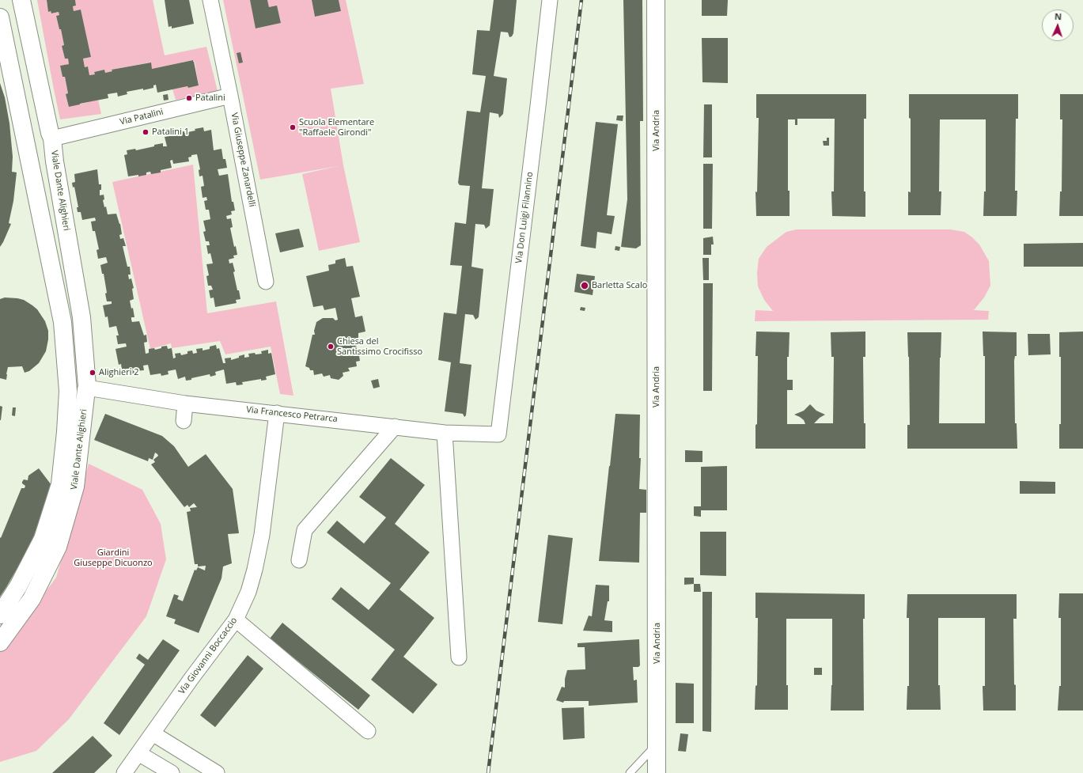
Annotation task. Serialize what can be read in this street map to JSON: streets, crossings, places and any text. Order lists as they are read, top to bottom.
{
  "streets": {
    "street": [
      "Via Patalini",
      "Via Andria",
      "Via Giuseppe Zanardelli",
      "Viale Dante Alighieri",
      "Via Don Luigi Filannino",
      "Via Francesco Petrarca",
      "Via Giovanni Boccaccio"
    ]
  },
  "crossings": [
    ["Via Patalini", "Via Giuseppe Zanardelli"],
    ["Via Patalini", "Viale Dante Alighieri"],
    ["Viale Dante Alighieri", "Via Francesco Petrarca"],
    ["Via Don Luigi Filannino", "Via Francesco Petrarca"],
    ["Via Francesco Petrarca", "Via Giovanni Boccaccio"]
  ],
  "parks": ["Giardini Giuseppe Dicuonzo"],
  "places": [
    "Patalini",
    "Scuola Elementare \"Raffaele Girondi\"",
    "Patalini 1",
    "Barletta Scalo",
    "Chiesa del Santissimo Crocifisso",
    "Alighieri 2"
  ],
  "north": "top"
}
